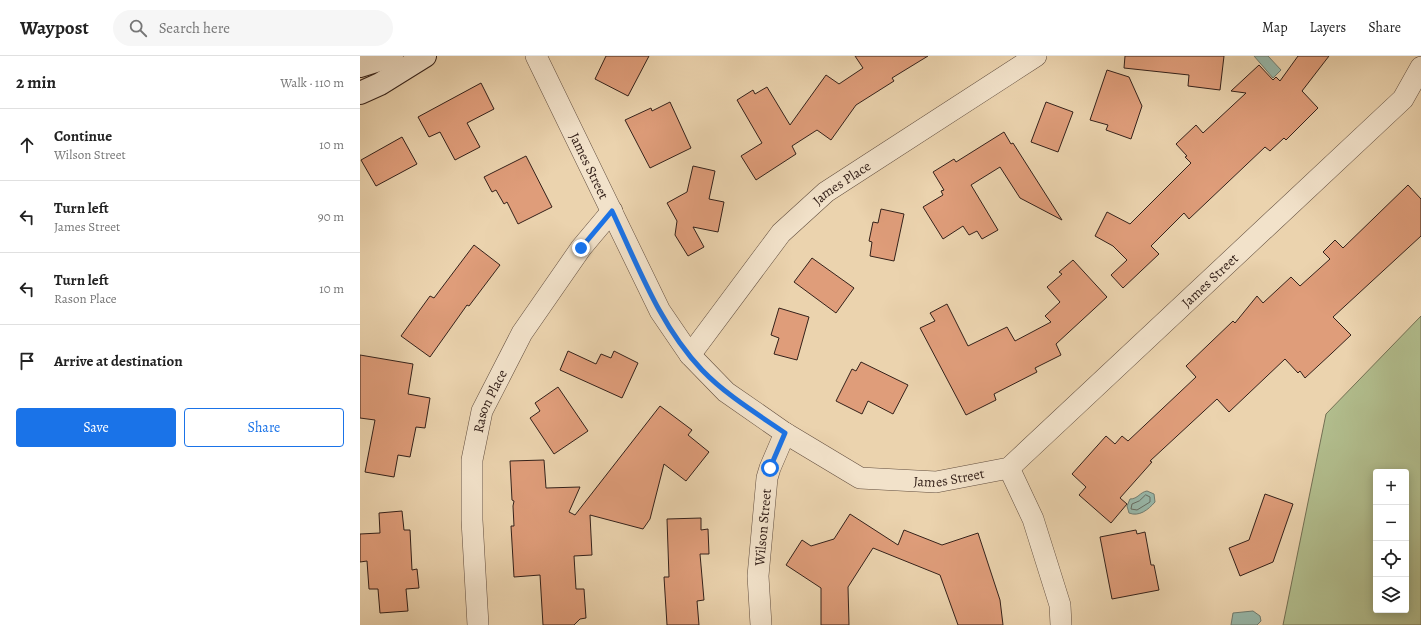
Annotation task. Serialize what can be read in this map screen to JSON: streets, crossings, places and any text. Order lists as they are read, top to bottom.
{
  "streets": {
    "street": [
      "James Street",
      "James Place",
      "Rason Place",
      "Wilson Street"
    ]
  },
  "crossings": [
    ["James Street", "James Place"],
    ["James Street", "Rason Place"],
    ["James Street", "Wilson Street"]
  ],
  "page": {
    "header": "Waypost",
    "search": "Search here",
    "nav": ["Map", "Layers", "Share"],
    "heading": ["2 min", "Walk · 110 m"],
    "list": [
      ["Continue", "Wilson Street", "10 m"],
      ["Turn left", "James Street", "90 m"],
      ["Turn left", "Rason Place", "10 m"],
      "Arrive at destination"
    ],
    "buttons": ["Save", "Share"],
    "map_buttons": ["+", "−"]
  }
}
